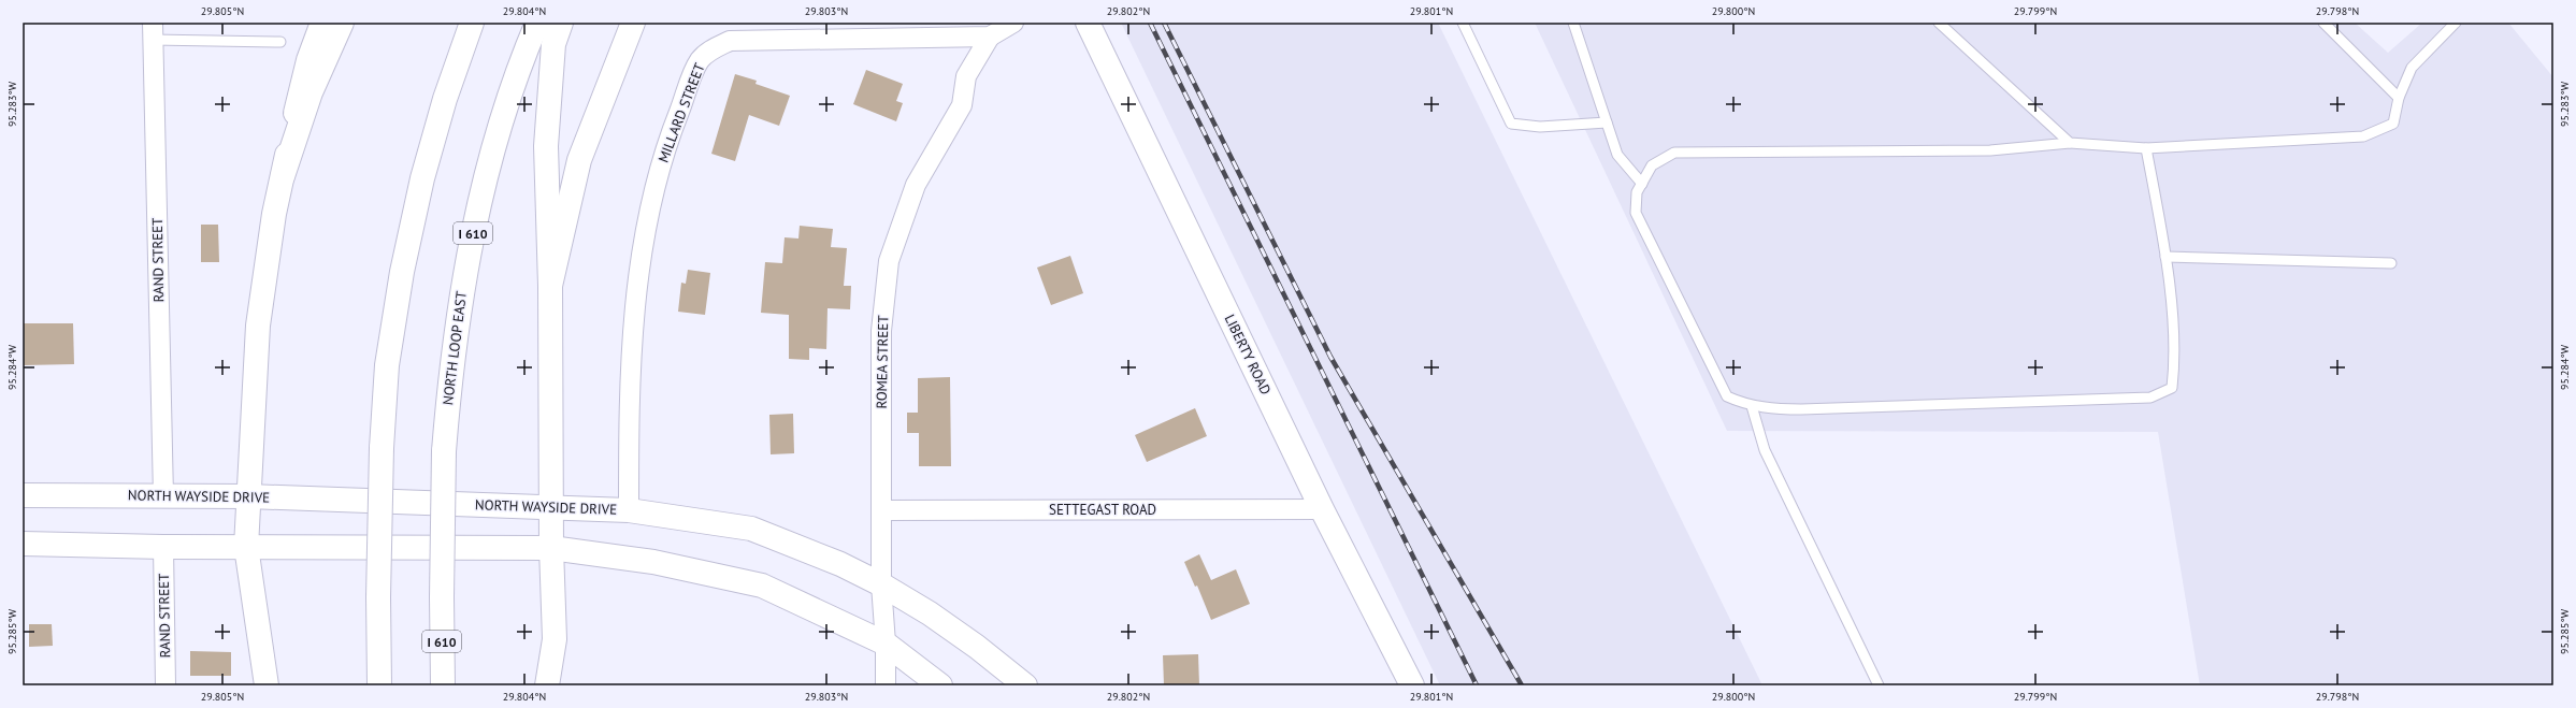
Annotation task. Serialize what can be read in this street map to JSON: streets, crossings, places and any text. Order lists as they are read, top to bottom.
{
  "streets": {
    "main road": [
      "I 610",
      "NORTH LOOP EAST",
      "LIBERTY ROAD",
      "NORTH WAYSIDE DRIVE"
    ],
    "street": [
      "MILLARD STREET",
      "RAND STREET",
      "ROMEA STREET",
      "SETTEGAST ROAD"
    ]
  },
  "crossings": [
    ["MILLARD STREET", "ROMEA STREET"],
    ["MILLARD STREET", "NORTH WAYSIDE DRIVE"],
    ["RAND STREET", "NORTH WAYSIDE DRIVE"],
    ["LIBERTY ROAD", "SETTEGAST ROAD"],
    ["ROMEA STREET", "NORTH WAYSIDE DRIVE"],
    ["ROMEA STREET", "SETTEGAST ROAD"]
  ],
  "coordinates": [
    "29.805°N",
    "29.804°N",
    "29.803°N",
    "29.802°N",
    "29.801°N",
    "29.800°N",
    "29.799°N",
    "29.798°N",
    "95.283°W",
    "95.284°W",
    "95.285°W"
  ]
}
